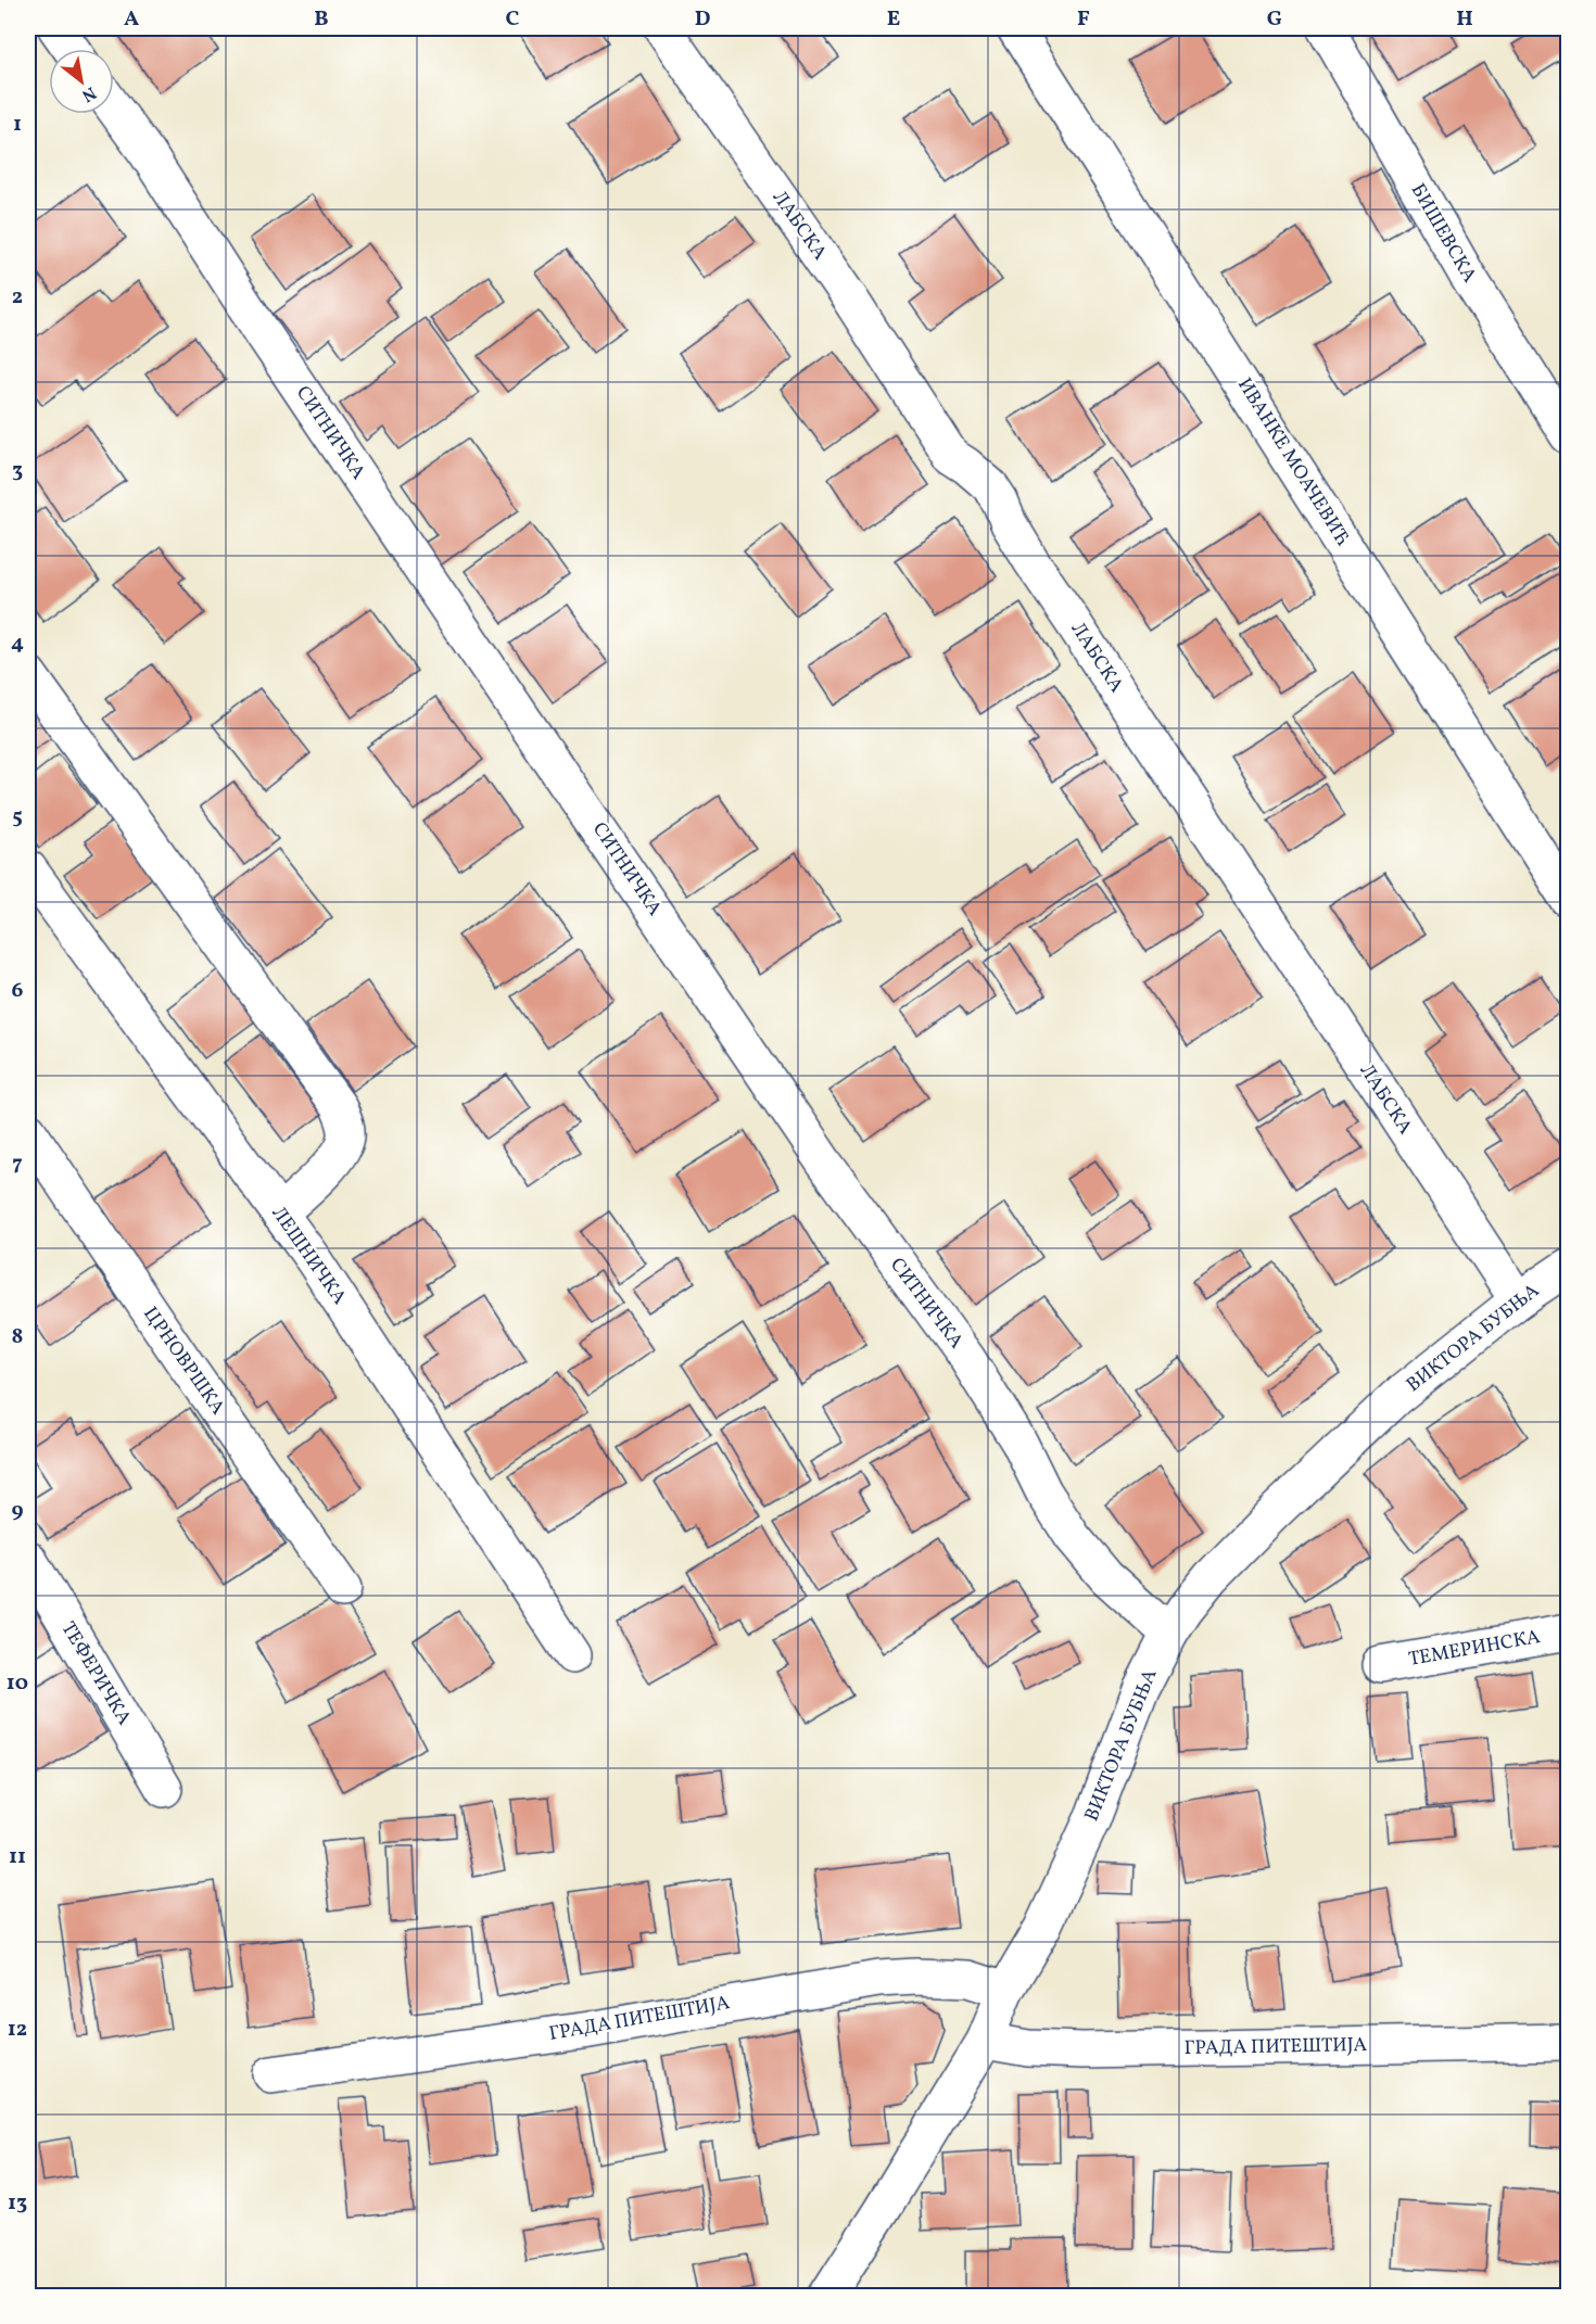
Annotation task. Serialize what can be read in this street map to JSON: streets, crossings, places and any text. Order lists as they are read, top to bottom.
{
  "streets": {
    "street": [
      "ЛАБСКА",
      "БИШЕВСКА",
      "СИТНИЧКА",
      "ИВАНКЕ МОАЧЕВИЋ",
      "ЛЕШНИЧКА",
      "ВИКТОРА БУБЊА",
      "ЦРНОВРШКА",
      "ТЕМЕРИНСКА",
      "ТЕФЕРИЧКА",
      "ГРАДА ПИТЕШТИЈА"
    ]
  },
  "crossings": [
    ["ЛАБСКА", "ВИКТОРА БУБЊА"],
    ["СИТНИЧКА", "ВИКТОРА БУБЊА"],
    ["ВИКТОРА БУБЊА", "ГРАДА ПИТЕШТИЈА"]
  ],
  "north": "bottom right",
  "grid": {
    "columns": [
      "A",
      "B",
      "C",
      "D",
      "E",
      "F",
      "G",
      "H"
    ],
    "rows": [
      "1",
      "2",
      "3",
      "4",
      "5",
      "6",
      "7",
      "8",
      "9",
      "10",
      "11",
      "12",
      "13"
    ]
  }
}
